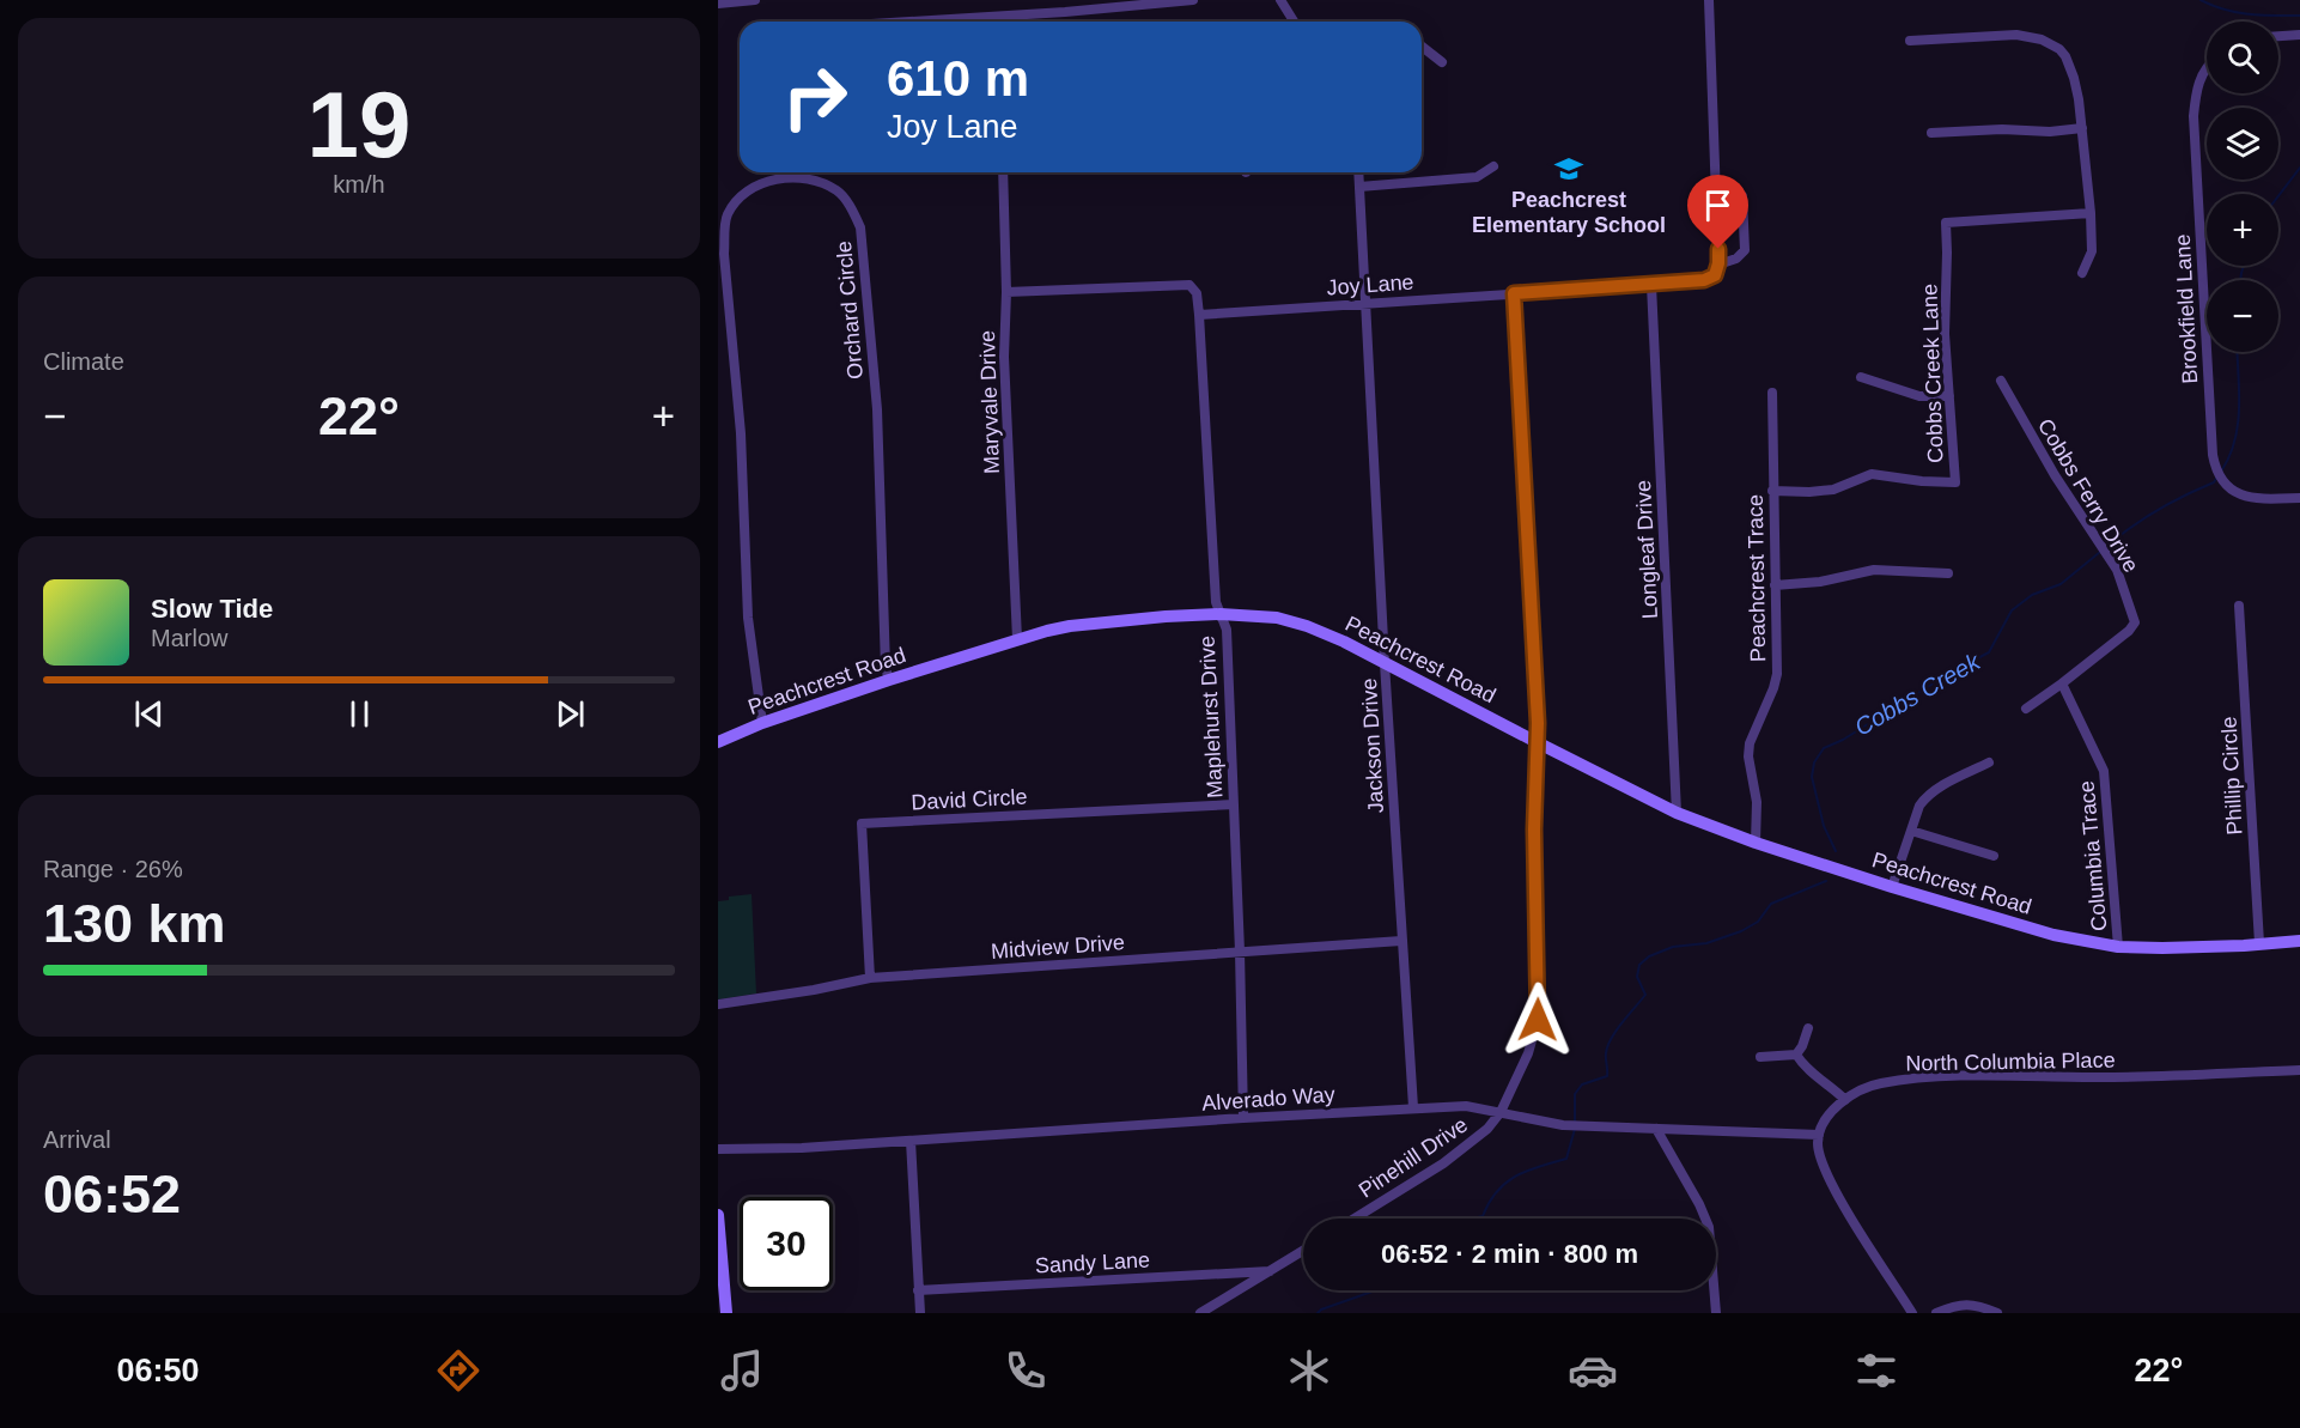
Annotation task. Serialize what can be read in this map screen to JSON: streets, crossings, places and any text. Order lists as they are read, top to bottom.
{
  "streets": {
    "street": [
      "Joy Lane",
      "Brookfield Lane",
      "Orchard Circle",
      "Cobbs Creek Lane",
      "Maryvale Drive",
      "Cobbs Ferry Drive",
      "Longleaf Drive",
      "Peachcrest Trace",
      "Peachcrest Road",
      "Maplehurst Drive",
      "Jackson Drive",
      "Phillip Circle",
      "David Circle",
      "Columbia Trace",
      "Midview Drive",
      "North Columbia Place",
      "Alverado Way",
      "Pinehill Drive",
      "Sandy Lane"
    ]
  },
  "crossings": [
    ["Joy Lane", "Longleaf Drive"],
    ["Joy Lane", "Maplehurst Drive"],
    ["Joy Lane", "Jackson Drive"],
    ["Joy Lane", "Pinehill Drive"],
    ["Orchard Circle", "Peachcrest Road"],
    ["Cobbs Creek Lane", "Peachcrest Trace"],
    ["Maryvale Drive", "Peachcrest Road"],
    ["Cobbs Ferry Drive", "Columbia Trace"],
    ["Longleaf Drive", "Peachcrest Road"],
    ["Peachcrest Trace", "Peachcrest Road"],
    ["Peachcrest Road", "Maplehurst Drive"],
    ["Peachcrest Road", "Jackson Drive"],
    ["Peachcrest Road", "Phillip Circle"],
    ["Peachcrest Road", "Columbia Trace"],
    ["Peachcrest Road", "Pinehill Drive"],
    ["Maplehurst Drive", "David Circle"],
    ["Maplehurst Drive", "Midview Drive"],
    ["Maplehurst Drive", "Alverado Way"],
    ["Jackson Drive", "Midview Drive"],
    ["Jackson Drive", "Alverado Way"],
    ["David Circle", "Midview Drive"],
    ["North Columbia Place", "Alverado Way"],
    ["Alverado Way", "Pinehill Drive"]
  ],
  "water": ["Cobbs Creek"],
  "places": {
    "school or university": ["Peachcrest Elementary School"]
  },
  "page": {
    "tile": [
      ["19", "km/h"],
      "Climate",
      ["Range · 26%", "130 km"],
      ["Arrival", "06:52"]
    ],
    "map_buttons": ["+", "−"],
    "turn": ["610 m", "Joy Lane"],
    "heat": ["−", "22°", "+"],
    "song": ["Slow Tide", "Marlow"],
    "limit": "30",
    "trip": "06:52 · 2 min · 800 m",
    "tabs": ["06:50", "22°"]
  }
}
